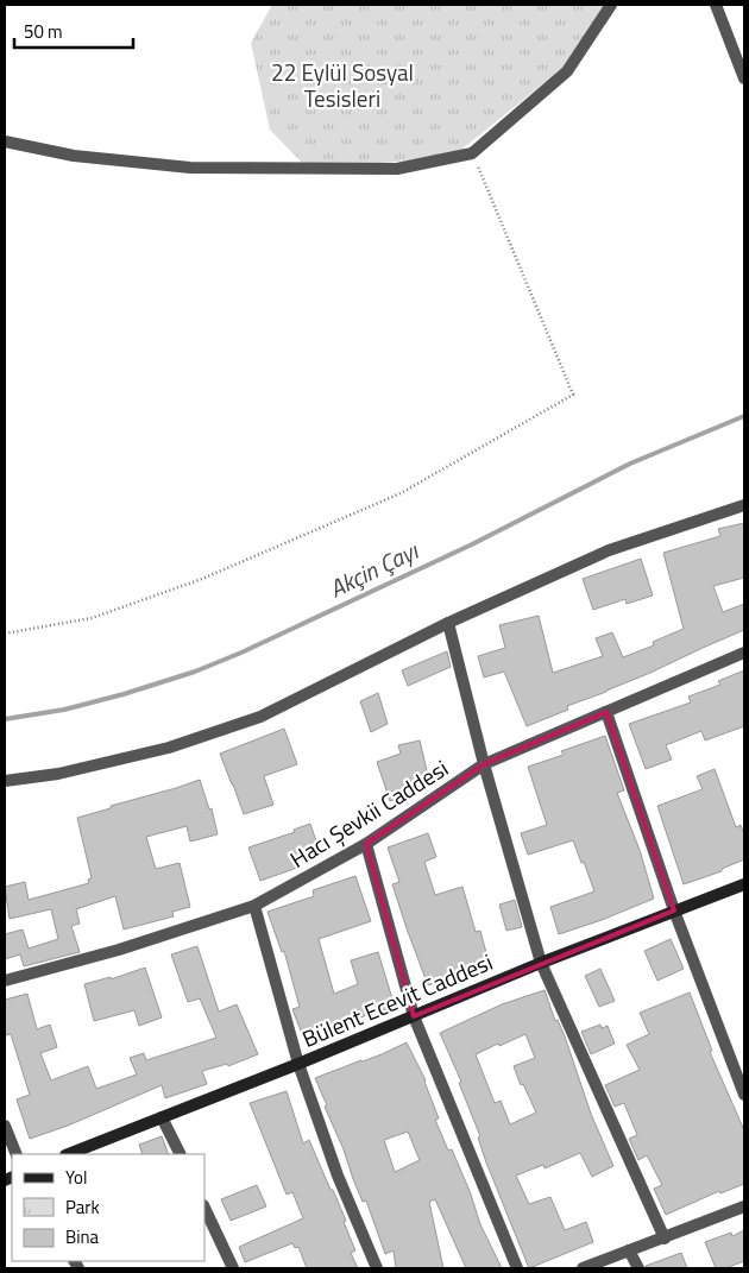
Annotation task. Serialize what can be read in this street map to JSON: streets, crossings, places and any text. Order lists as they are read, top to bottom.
{
  "streets": {
    "main road": ["Bülent Ecevit Caddesi"],
    "street": ["Hacı Şevkii Caddesi"]
  },
  "water": ["Akçin Çayı"],
  "parks": ["22 Eylül Sosyal Tesisleri"],
  "legend": ["Yol", "Park", "Bina"],
  "scale_bar": "50 m"
}
